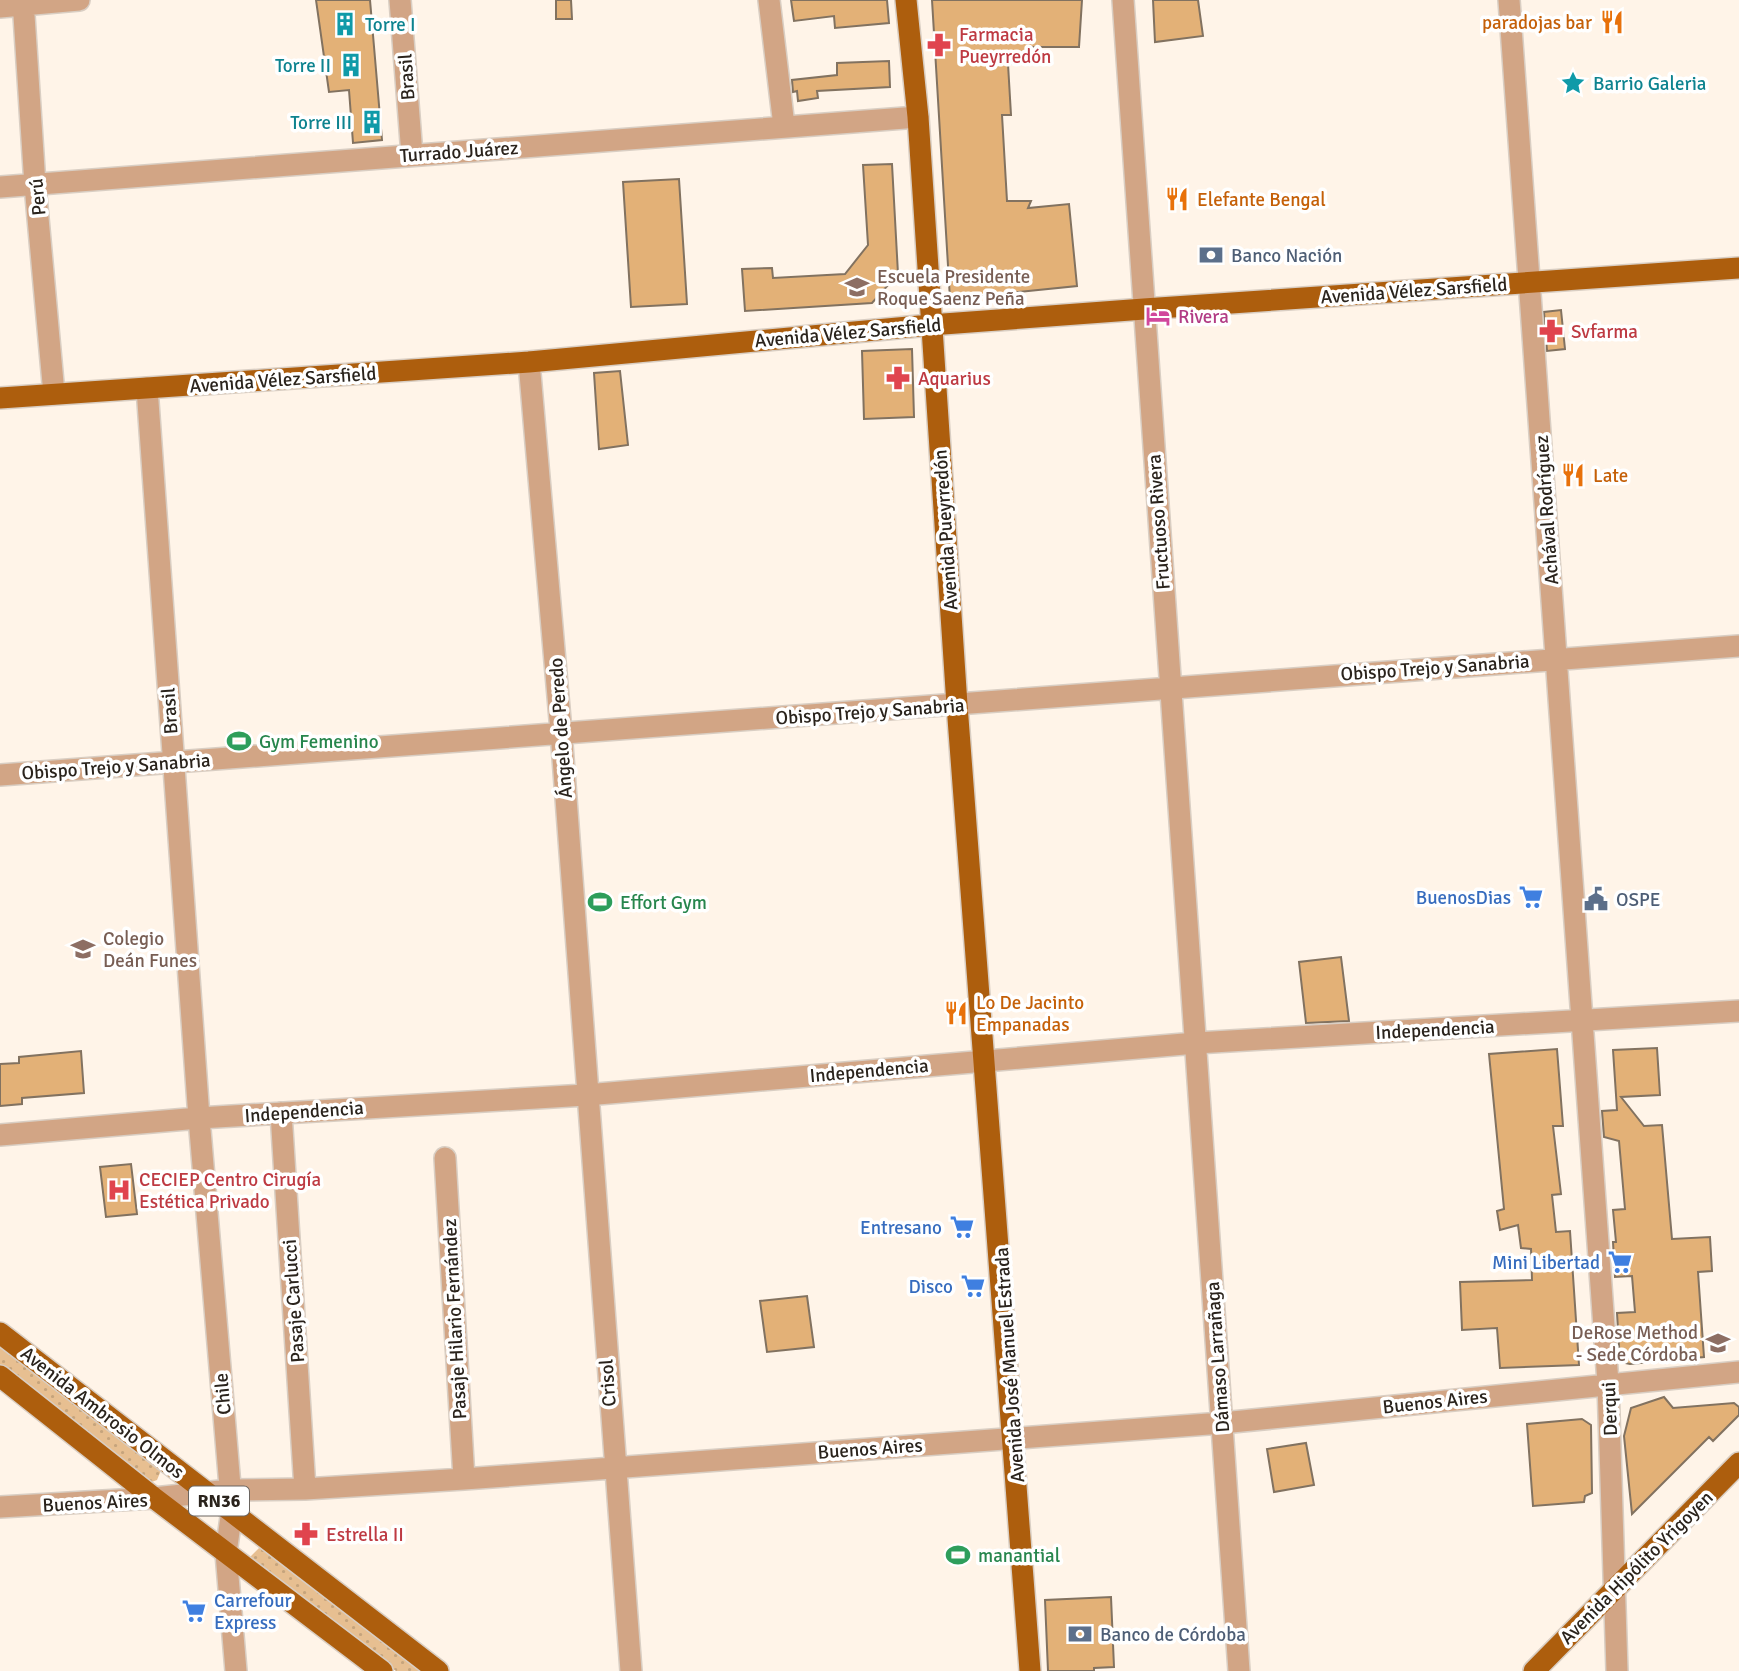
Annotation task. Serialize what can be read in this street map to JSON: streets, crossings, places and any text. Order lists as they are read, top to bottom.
{
  "streets": {
    "main road": [
      "Avenida Vélez Sarsfield",
      "Avenida Pueyrredón",
      "Avenida José Manuel Estrada",
      "Avenida Ambrosio Olmos",
      "RN36",
      "Avenida Hipólito Yrigoyen"
    ],
    "street": [
      "Brasil",
      "Turrado Juárez",
      "Perú",
      "Achával Rodríguez",
      "Fructuoso Rivera",
      "Obispo Trejo y Sanabria",
      "Ángelo de Peredo",
      "Independencia",
      "Pasaje Carlucci",
      "Pasaje Hilario Fernández",
      "Dámaso Larrañaga",
      "Crisol",
      "Chile",
      "Buenos Aires",
      "Derqui"
    ]
  },
  "crossings": [
    ["Brasil", "Turrado Juárez"],
    ["Brasil", "Avenida Vélez Sarsfield"],
    ["Brasil", "Obispo Trejo y Sanabria"],
    ["Brasil", "Independencia"],
    ["Brasil", "Chile"],
    ["Turrado Juárez", "Perú"],
    ["Turrado Juárez", "Avenida Pueyrredón"],
    ["Perú", "Avenida Vélez Sarsfield"],
    ["Avenida Vélez Sarsfield", "Achával Rodríguez"],
    ["Avenida Vélez Sarsfield", "Fructuoso Rivera"],
    ["Avenida Vélez Sarsfield", "Avenida Pueyrredón"],
    ["Avenida Vélez Sarsfield", "Ángelo de Peredo"],
    ["Achával Rodríguez", "Obispo Trejo y Sanabria"],
    ["Achával Rodríguez", "Independencia"],
    ["Achával Rodríguez", "Derqui"],
    ["Fructuoso Rivera", "Obispo Trejo y Sanabria"],
    ["Fructuoso Rivera", "Independencia"],
    ["Fructuoso Rivera", "Dámaso Larrañaga"],
    ["Avenida Pueyrredón", "Obispo Trejo y Sanabria"],
    ["Avenida Pueyrredón", "Independencia"],
    ["Avenida Pueyrredón", "Avenida José Manuel Estrada"],
    ["Obispo Trejo y Sanabria", "Ángelo de Peredo"],
    ["Ángelo de Peredo", "Independencia"],
    ["Ángelo de Peredo", "Crisol"],
    ["Independencia", "Pasaje Carlucci"],
    ["Independencia", "Dámaso Larrañaga"],
    ["Independencia", "Avenida José Manuel Estrada"],
    ["Independencia", "Crisol"],
    ["Independencia", "Chile"],
    ["Independencia", "Derqui"],
    ["Pasaje Carlucci", "Buenos Aires"],
    ["Pasaje Hilario Fernández", "Buenos Aires"],
    ["Dámaso Larrañaga", "Buenos Aires"],
    ["Avenida José Manuel Estrada", "Buenos Aires"],
    ["Crisol", "Buenos Aires"],
    ["Chile", "Buenos Aires"],
    ["Chile", "Avenida Ambrosio Olmos"],
    ["Buenos Aires", "Derqui"],
    ["Buenos Aires", "Avenida Ambrosio Olmos"],
    ["Derqui", "Avenida Hipólito Yrigoyen"]
  ],
  "places": {
    "restaurant": [
      "paradojas bar",
      "Elefante Bengal",
      "Late",
      "Lo De Jacinto Empanadas"
    ],
    "building": ["Torre I", "Torre II", "Torre III"],
    "pharmacy": [
      "Farmacia Pueyrredón",
      "Svfarma",
      "Aquarius",
      "Estrella II"
    ],
    "place": ["Barrio Galeria"],
    "bank": ["Banco Nación", "Banco de Córdoba"],
    "school or university": ["Escuela Presidente Roque Saenz Peña", "Colegio Deán Funes", "DeRose Method - Sede Córdoba"],
    "hotel": ["Rivera"],
    "sports": ["Gym Femenino", "Effort Gym", "manantial"],
    "supermarket": [
      "BuenosDias",
      "Entresano",
      "Mini Libertad",
      "Disco",
      "Carrefour Express"
    ],
    "public building": ["OSPE"],
    "hospital": ["CECIEP Centro Cirugía Estética Privado"]
  }
}
